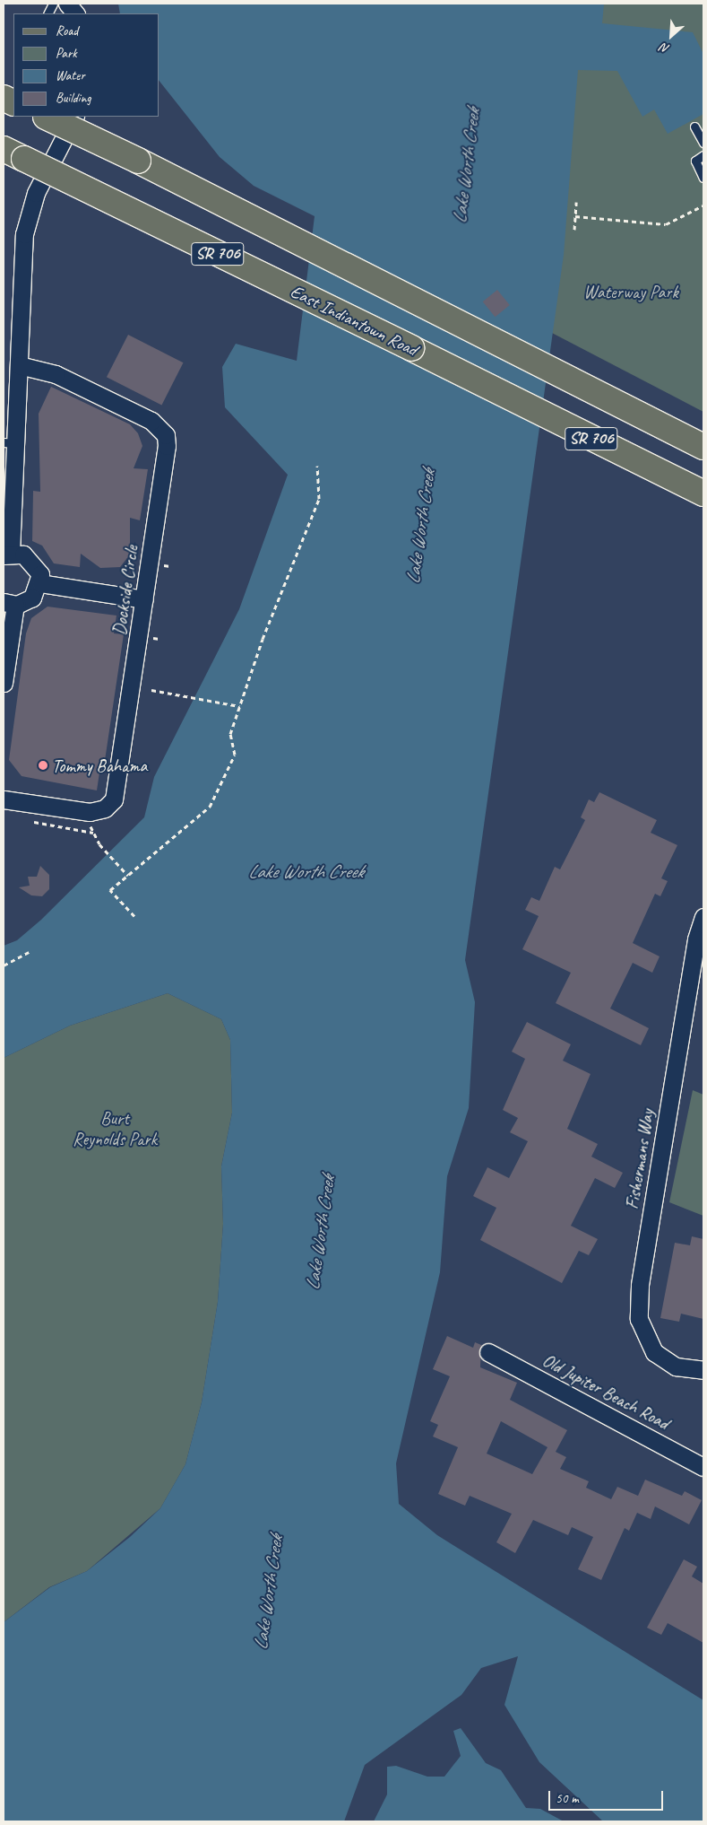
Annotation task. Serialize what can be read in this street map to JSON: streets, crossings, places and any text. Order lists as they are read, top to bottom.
{
  "streets": {
    "main road": ["SR 706", "East Indiantown Road"],
    "street": ["Dockside Circle", "Fishermans Way", "Old Jupiter Beach Road"]
  },
  "water": ["Lake Worth Creek"],
  "parks": ["Waterway Park", "Burt Reynolds Park"],
  "places": ["Tommy Bahama"],
  "legend": [
    "Road",
    "Park",
    "Water",
    "Building"
  ],
  "scale_bar": "50 m",
  "north": "bottom left"
}
